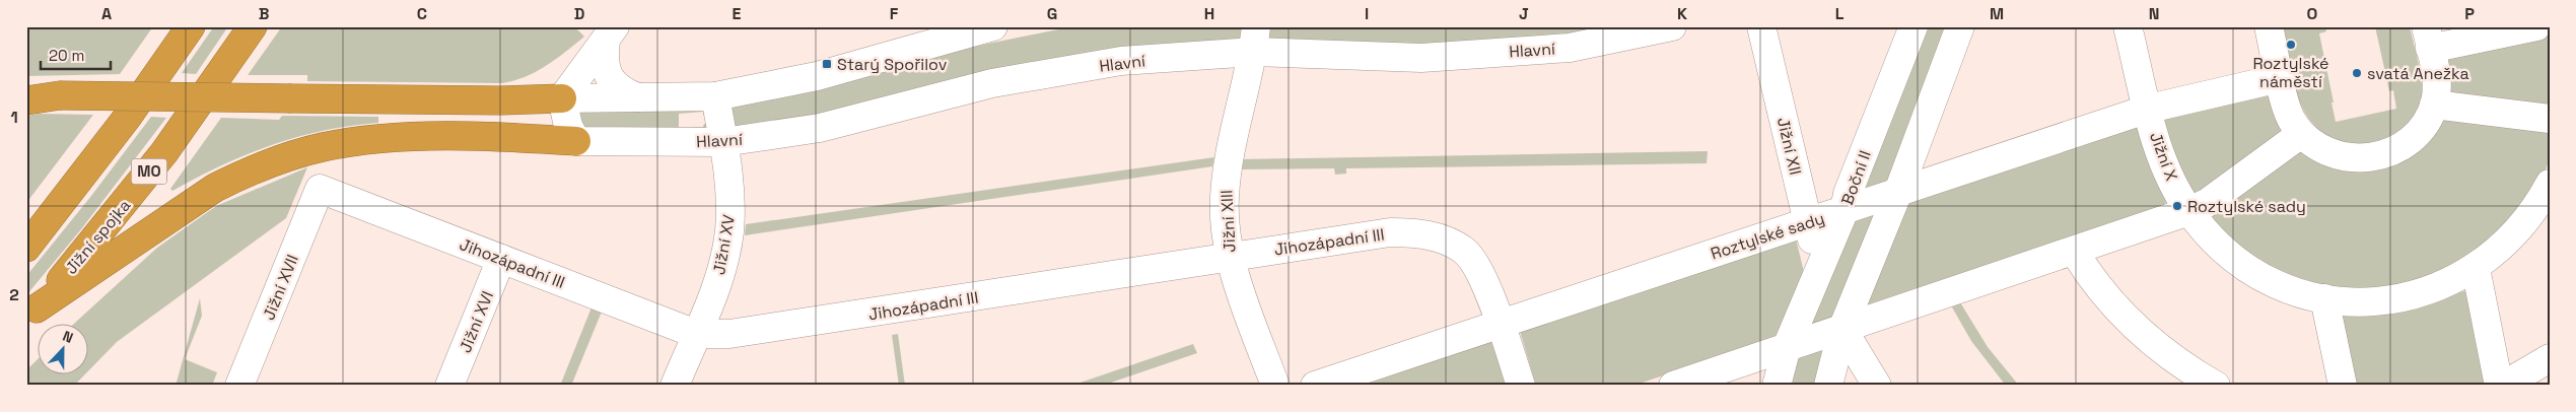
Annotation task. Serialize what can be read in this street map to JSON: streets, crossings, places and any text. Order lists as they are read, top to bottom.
{
  "streets": {
    "highway": ["MO", "Jižní spojka"],
    "street": [
      "Hlavní",
      "Jižní XII",
      "Jižní X",
      "Boční II",
      "Jižní XIII",
      "Roztylské sady",
      "Jihozápadní III",
      "Jižní XV",
      "Jižní XVII",
      "Jižní XVI"
    ]
  },
  "crossings": [
    ["Hlavní", "Jižní XIII"],
    ["Hlavní", "Jižní XV"],
    ["Jižní XII", "Boční II"],
    ["Jižní XII", "Roztylské sady"],
    ["Jižní X", "Roztylské sady"],
    ["Boční II", "Roztylské sady"],
    ["Jižní XIII", "Jihozápadní III"],
    ["Roztylské sady", "Jihozápadní III"],
    ["Jihozápadní III", "Jižní XV"],
    ["Jihozápadní III", "Jižní XVII"],
    ["Jihozápadní III", "Jižní XVI"]
  ],
  "places": {
    "other": ["Roztylské náměstí", "svatá Anežka", "Roztylské sady"],
    "transit": ["Starý Spořilov"]
  },
  "scale_bar": "20 m",
  "north": "top",
  "grid": {
    "columns": [
      "A",
      "B",
      "C",
      "D",
      "E",
      "F",
      "G",
      "H",
      "I",
      "J",
      "K",
      "L",
      "M",
      "N",
      "O",
      "P"
    ],
    "rows": ["1", "2"]
  }
}
